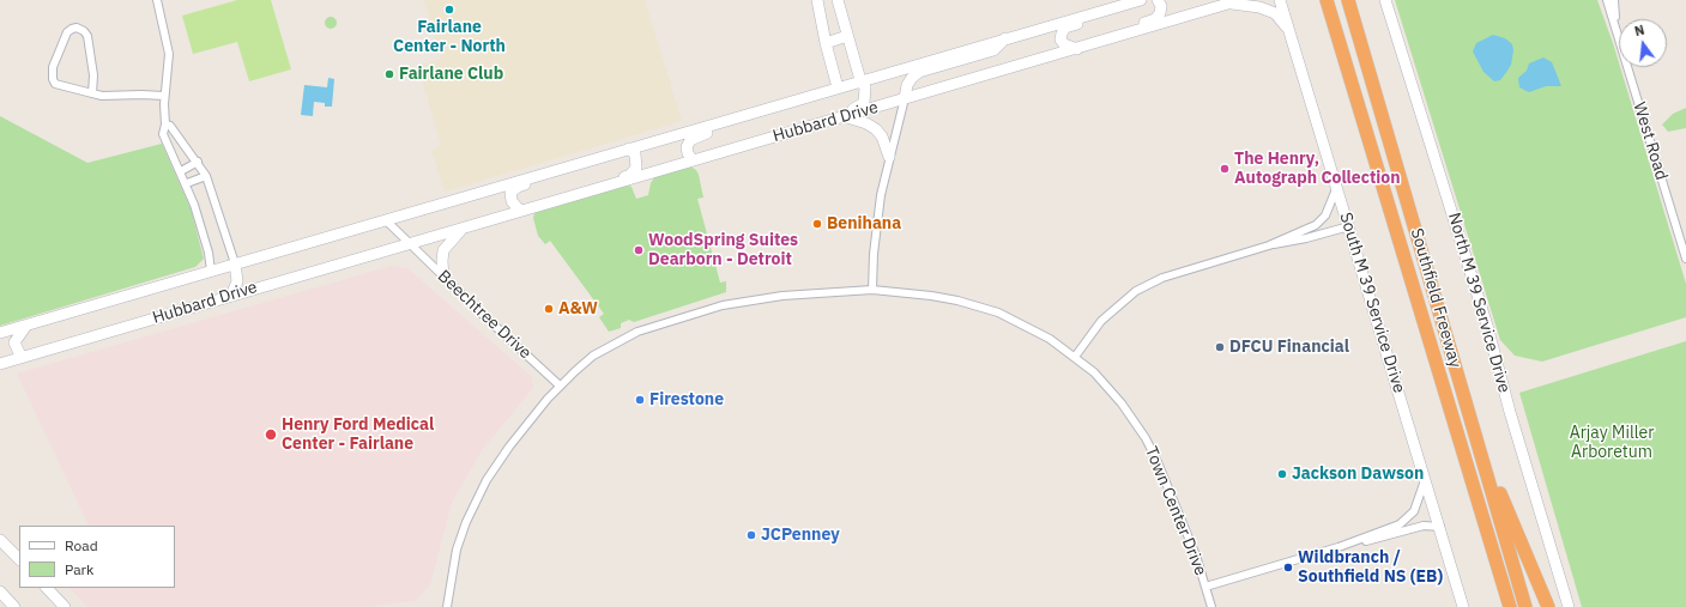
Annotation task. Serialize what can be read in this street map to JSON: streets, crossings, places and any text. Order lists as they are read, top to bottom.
{
  "streets": {
    "highway": ["Southfield Freeway"],
    "street": [
      "Hubbard Drive",
      "West Road",
      "South M 39 Service Drive",
      "North M 39 Service Drive",
      "Beechtree Drive",
      "Town Center Drive"
    ]
  },
  "crossings": [
    ["Hubbard Drive", "Beechtree Drive"],
    ["Beechtree Drive", "Town Center Drive"]
  ],
  "parks": ["Arjay Miller Arboretum"],
  "places": [
    "Fairlane Center - North",
    "Fairlane Club",
    "The Henry, Autograph Collection",
    "Benihana",
    "WoodSpring Suites Dearborn - Detroit",
    "A&W",
    "DFCU Financial",
    "Firestone",
    "Henry Ford Medical Center - Fairlane",
    "Jackson Dawson",
    "JCPenney",
    "Wildbranch / Southfield NS (EB)"
  ],
  "legend": ["Road", "Park"],
  "north": "top"
}
